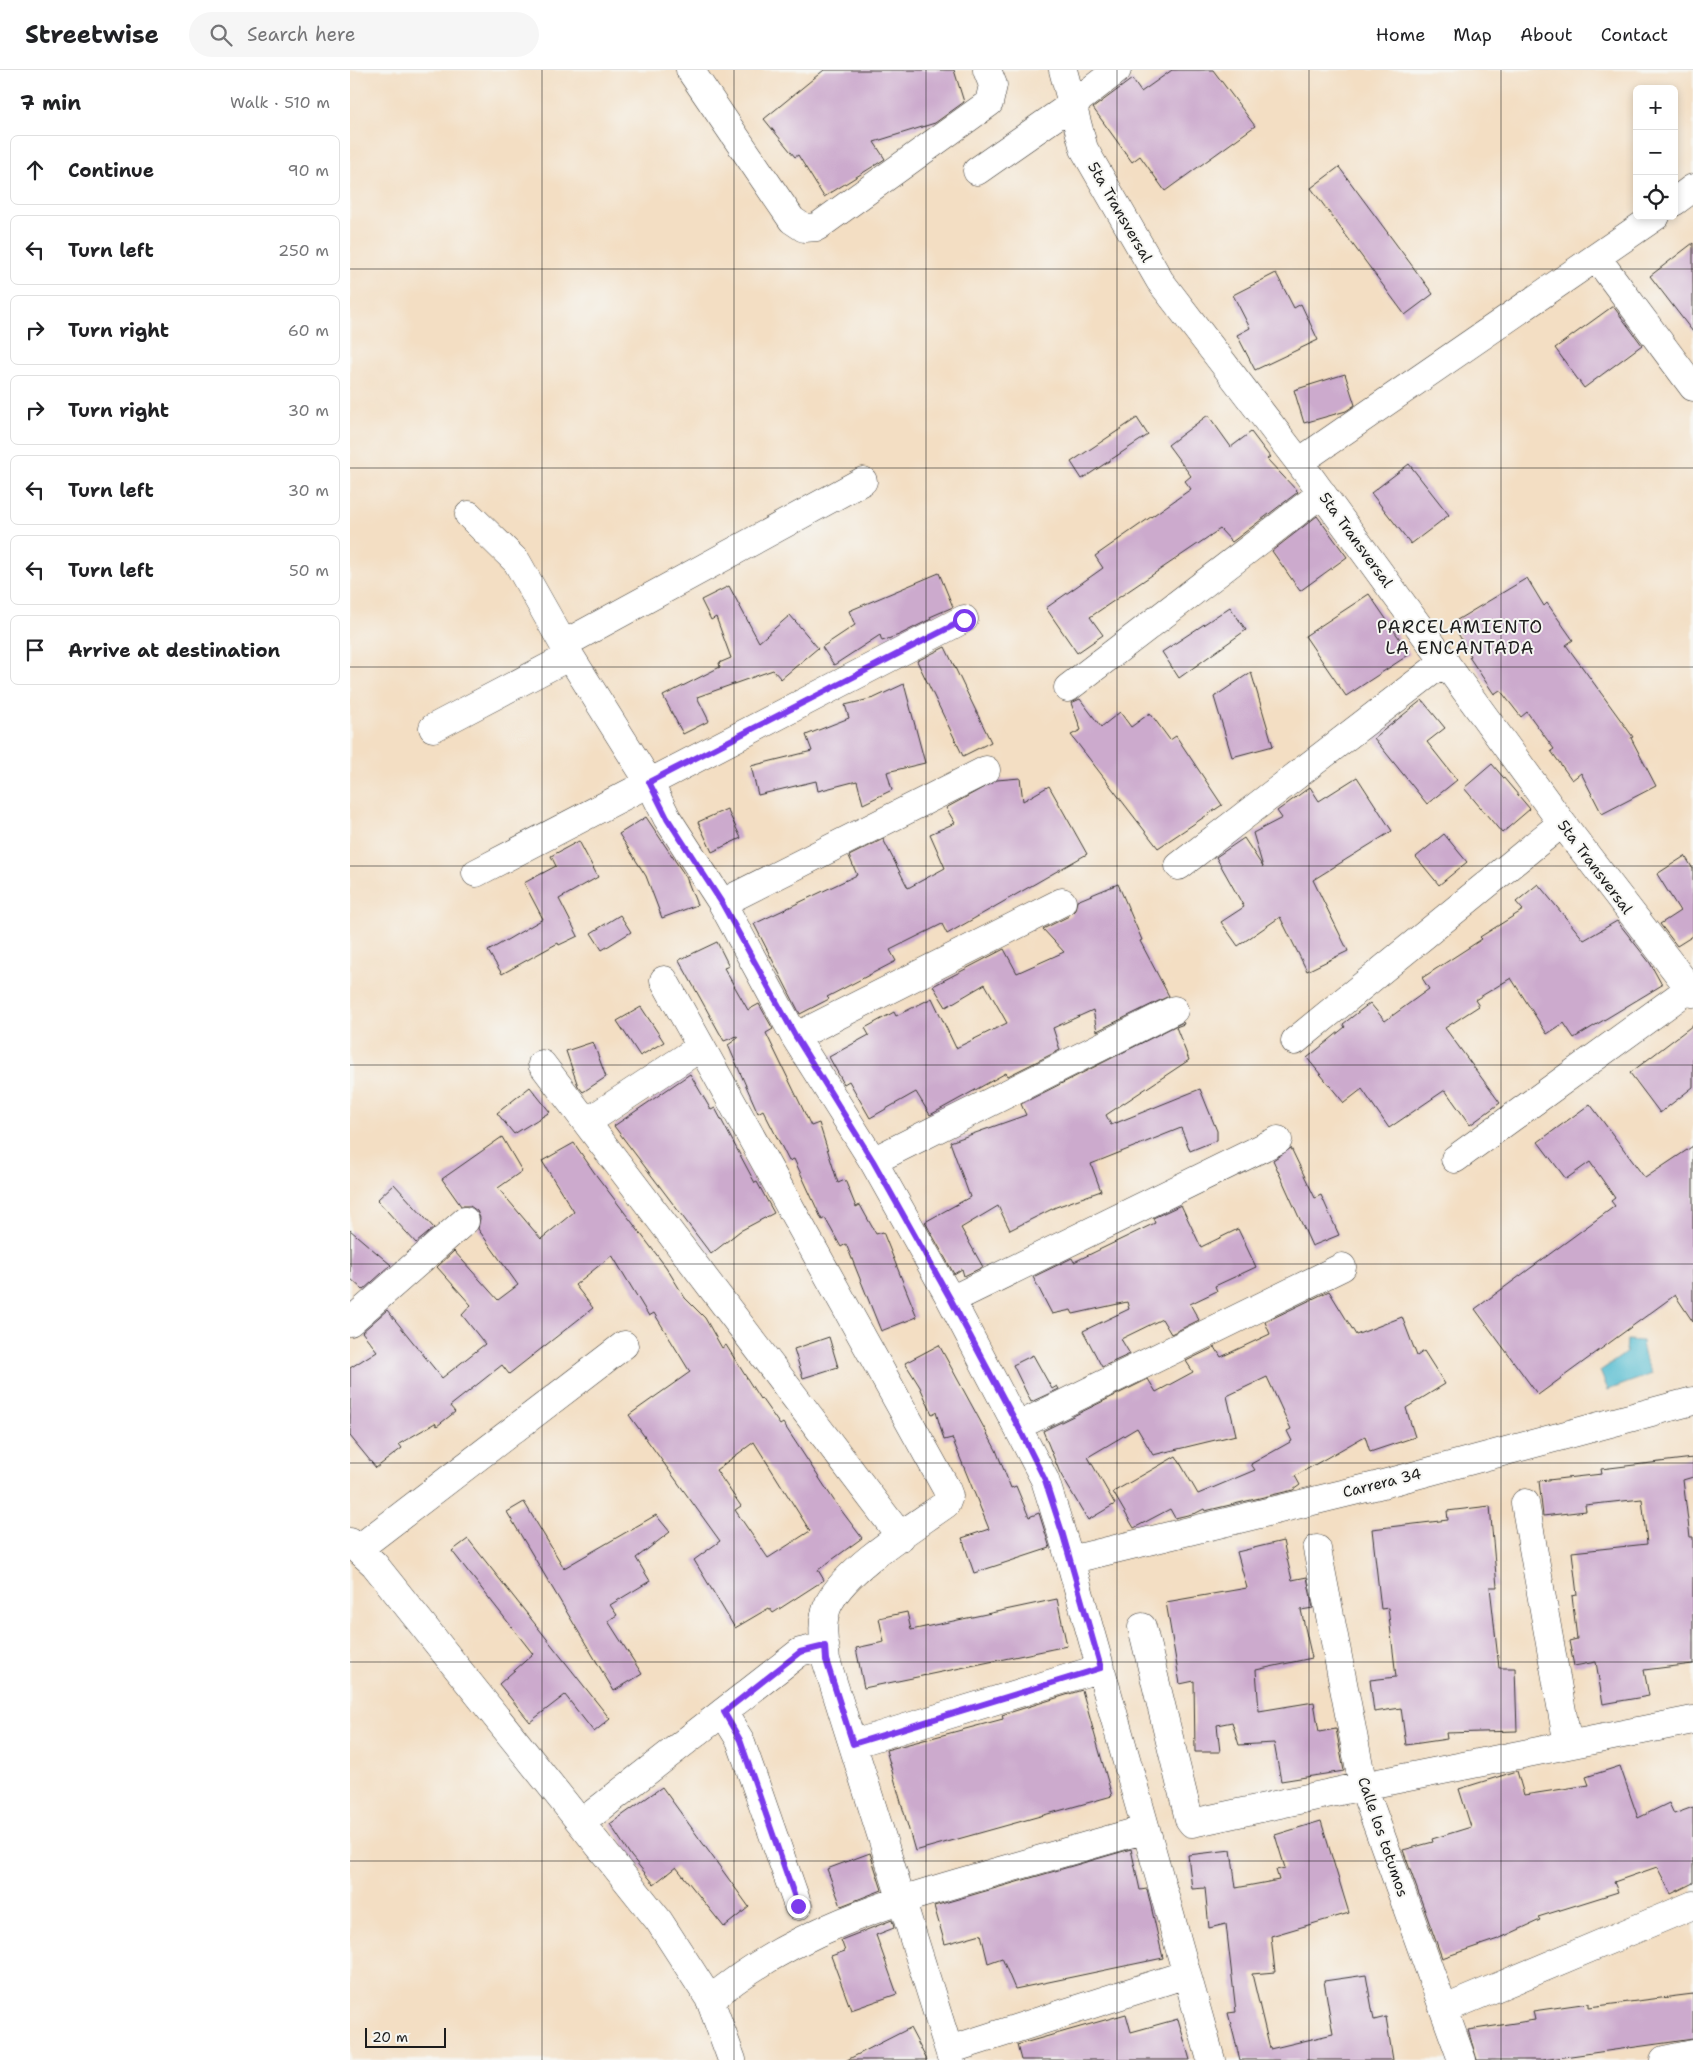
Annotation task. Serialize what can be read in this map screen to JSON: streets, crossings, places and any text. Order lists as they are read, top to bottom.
{
  "streets": {
    "street": ["5ta Transversal", "Carrera 34", "Calle los totumos"]
  },
  "districts": ["PARCELAMIENTO LA ENCANTADA"],
  "scale_bar": "20 m",
  "page": {
    "header": "Streetwise",
    "search": "Search here",
    "nav": [
      "Home",
      "Map",
      "About",
      "Contact"
    ],
    "heading": ["7 min", "Walk · 510 m"],
    "map_buttons": ["+", "−"],
    "list": [
      ["Continue", "90 m"],
      ["Turn left", "250 m"],
      ["Turn right", "60 m"],
      ["Turn right", "30 m"],
      ["Turn left", "30 m"],
      ["Turn left", "50 m"],
      "Arrive at destination"
    ],
    "scale": "20 m"
  }
}
